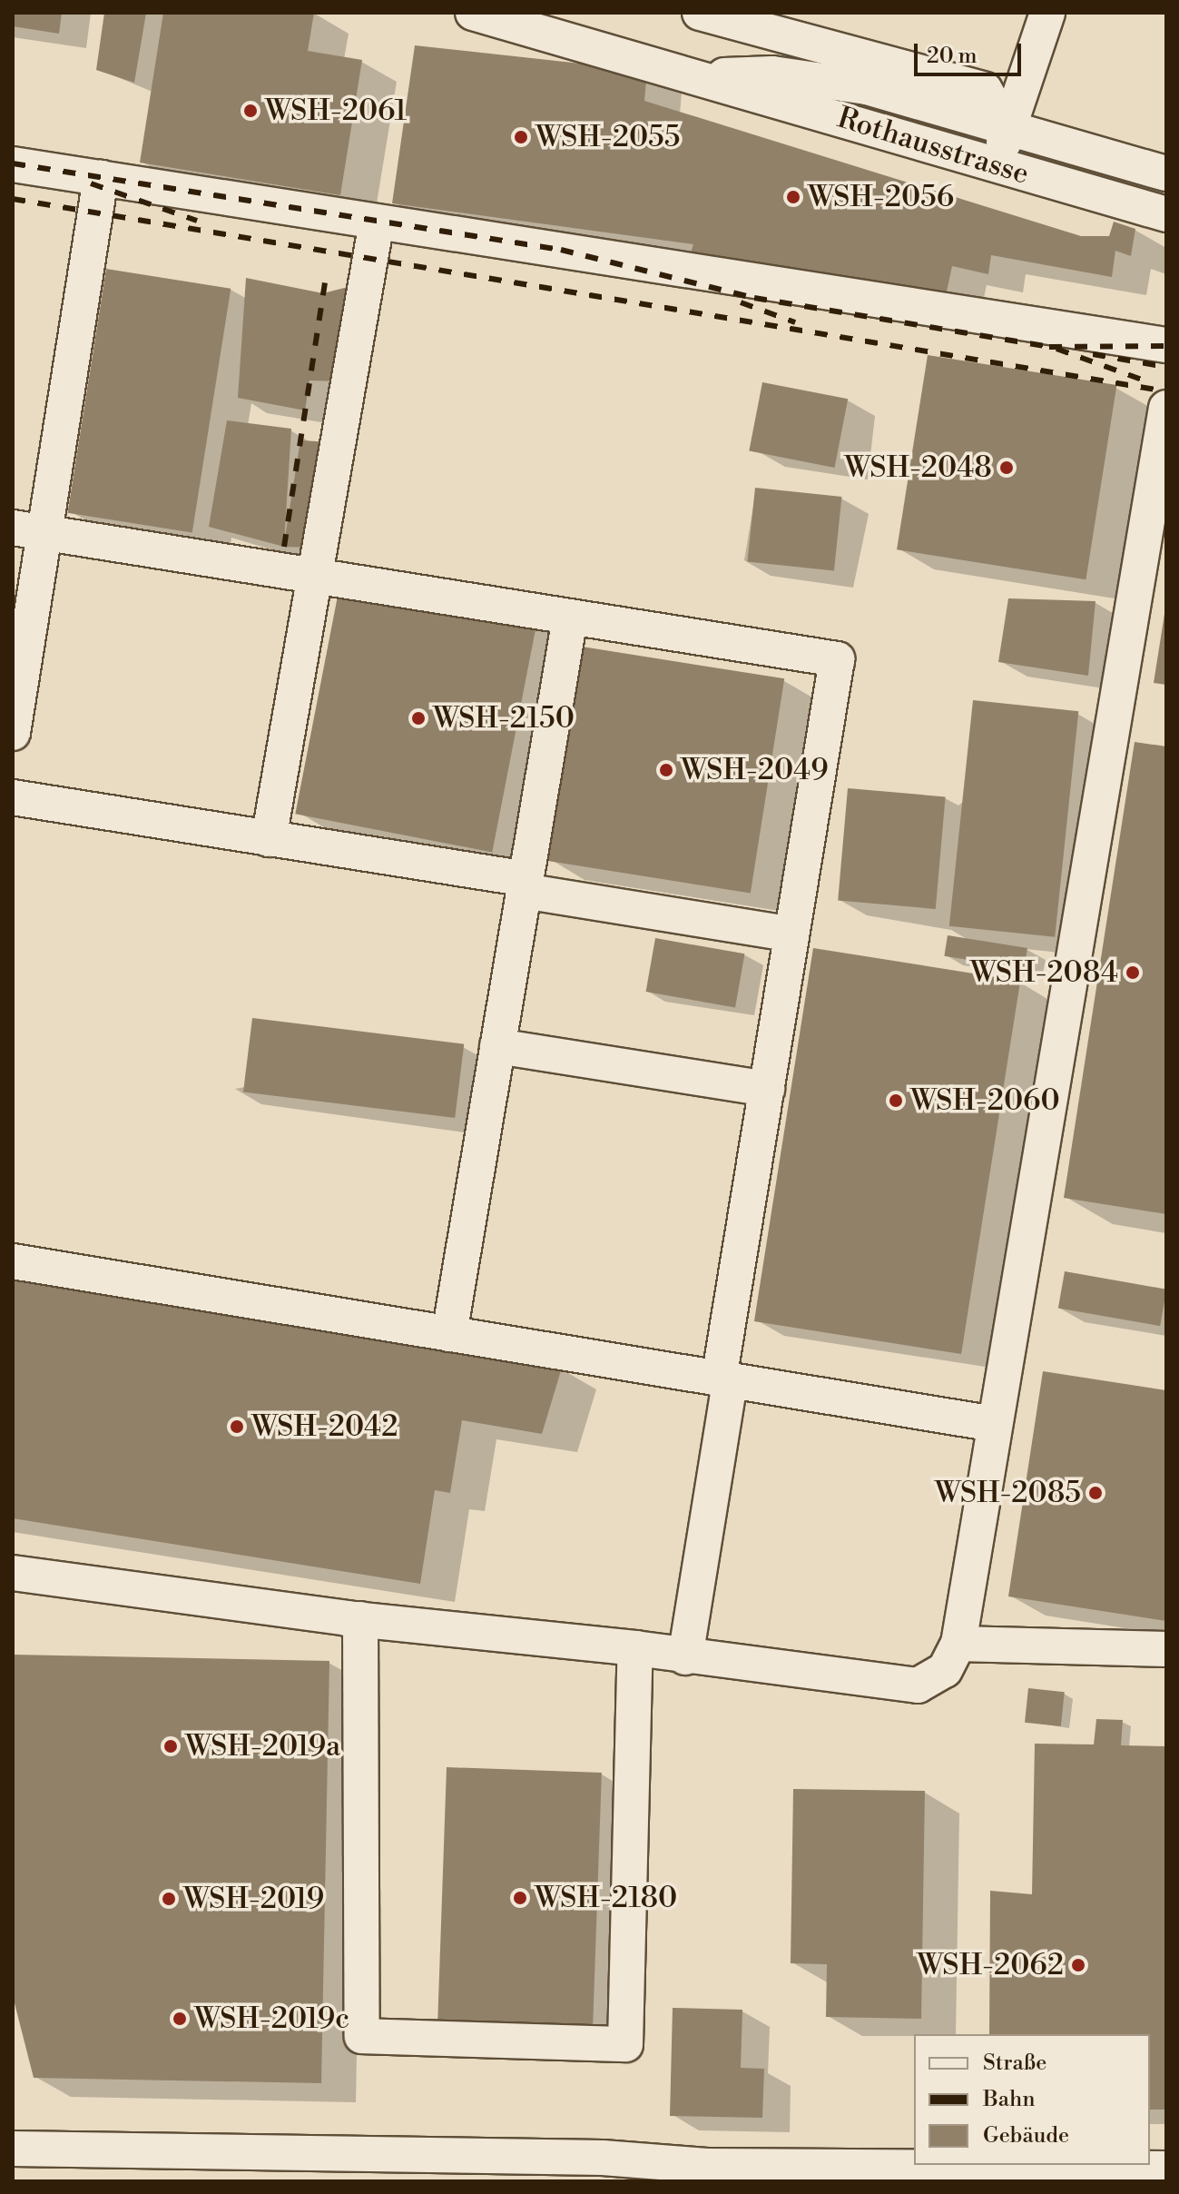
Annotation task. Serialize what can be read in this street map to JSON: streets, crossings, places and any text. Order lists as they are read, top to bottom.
{
  "streets": {
    "street": ["Rothausstrasse"]
  },
  "places": [
    "WSH-2061",
    "WSH-2055",
    "WSH-2056",
    "WSH-2048",
    "WSH-2150",
    "WSH-2049",
    "WSH-2084",
    "WSH-2060",
    "WSH-2042",
    "WSH-2085",
    "WSH-2019a",
    "WSH-2180",
    "WSH-2019",
    "WSH-2062",
    "WSH-2019c"
  ],
  "legend": ["Straße", "Bahn", "Gebäude"],
  "scale_bar": "20 m"
}
